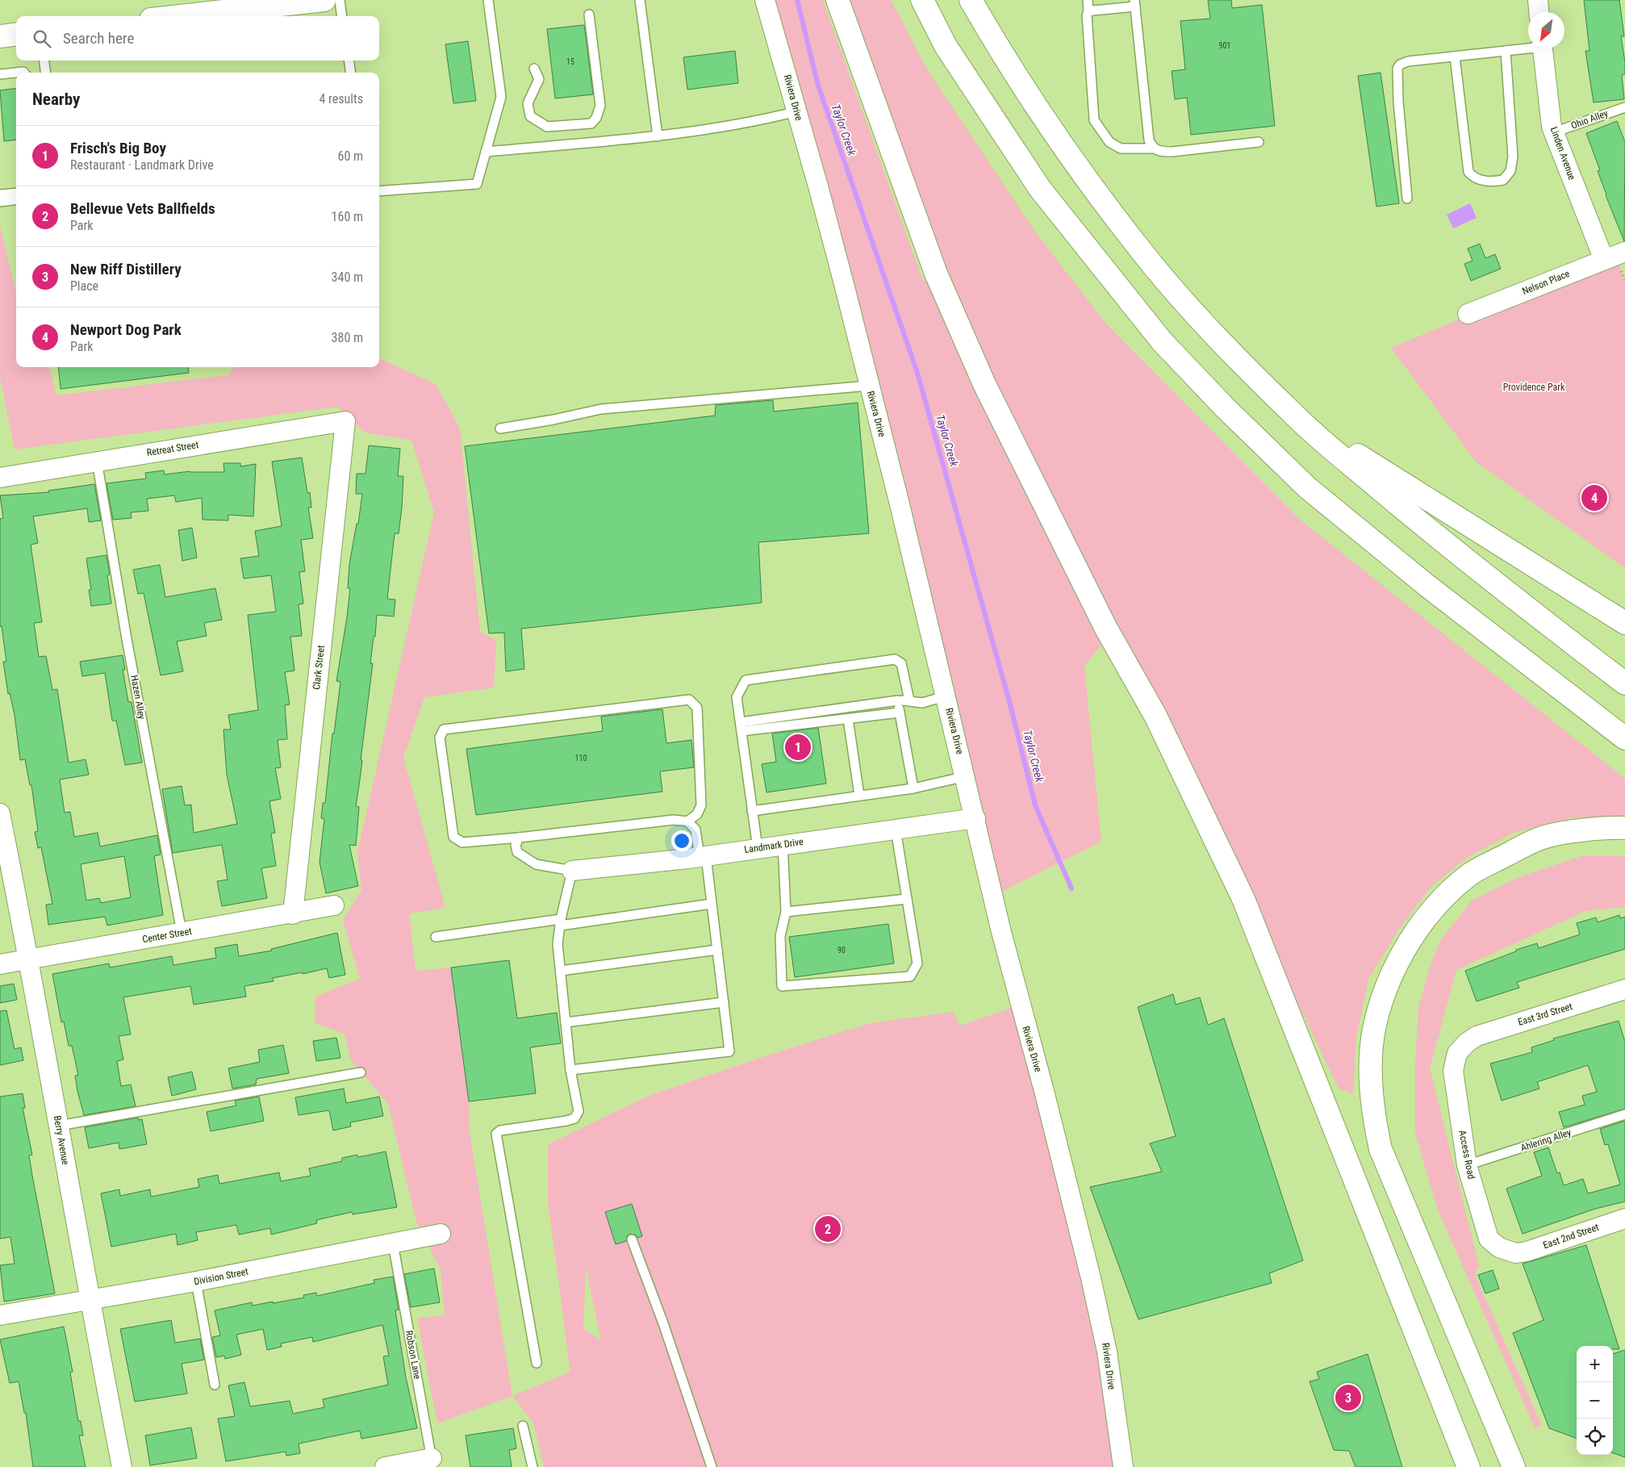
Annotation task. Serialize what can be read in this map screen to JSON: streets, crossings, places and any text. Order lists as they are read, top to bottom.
{
  "streets": {
    "street": [
      "Riviera Drive",
      "Linden Avenue",
      "Nelson Place",
      "Retreat Street",
      "Clark Street",
      "Landmark Drive",
      "Center Street",
      "East 3rd Street",
      "Berry Avenue",
      "Access Road",
      "East 2nd Street",
      "Division Street"
    ],
    "lane": [
      "Ohio Alley",
      "Hazen Alley",
      "Ahlering Alley",
      "Robson Lane"
    ]
  },
  "crossings": [
    ["Riviera Drive", "Landmark Drive"],
    ["Ohio Alley", "Linden Avenue"],
    ["Linden Avenue", "Nelson Place"],
    ["Retreat Street", "Clark Street"],
    ["Retreat Street", "Hazen Alley"],
    ["Clark Street", "Center Street"],
    ["Hazen Alley", "Center Street"],
    ["Center Street", "Berry Avenue"],
    ["East 3rd Street", "Access Road"],
    ["Berry Avenue", "Division Street"],
    ["Ahlering Alley", "Access Road"],
    ["Access Road", "East 2nd Street"],
    ["Division Street", "Robson Lane"]
  ],
  "water": ["Taylor Creek"],
  "parks": ["Providence Park"],
  "house_numbers": [
    "901",
    "15",
    "110",
    "90"
  ],
  "north": "bottom left",
  "page": {
    "search": "Search here",
    "heading": ["Nearby", "4 results"],
    "list": [
      {
        "mark": "1",
        "name": "Frisch's Big Boy",
        "note": "Restaurant · Landmark Drive",
        "value": "60 m"
      },
      {
        "mark": "2",
        "name": "Bellevue Vets Ballfields",
        "note": "Park",
        "value": "160 m"
      },
      {
        "mark": "3",
        "name": "New Riff Distillery",
        "note": "Place",
        "value": "340 m"
      },
      {
        "mark": "4",
        "name": "Newport Dog Park",
        "note": "Park",
        "value": "380 m"
      }
    ],
    "pins": [
      "4",
      "1",
      "2",
      "3"
    ],
    "map_buttons": ["+", "−"]
  }
}
